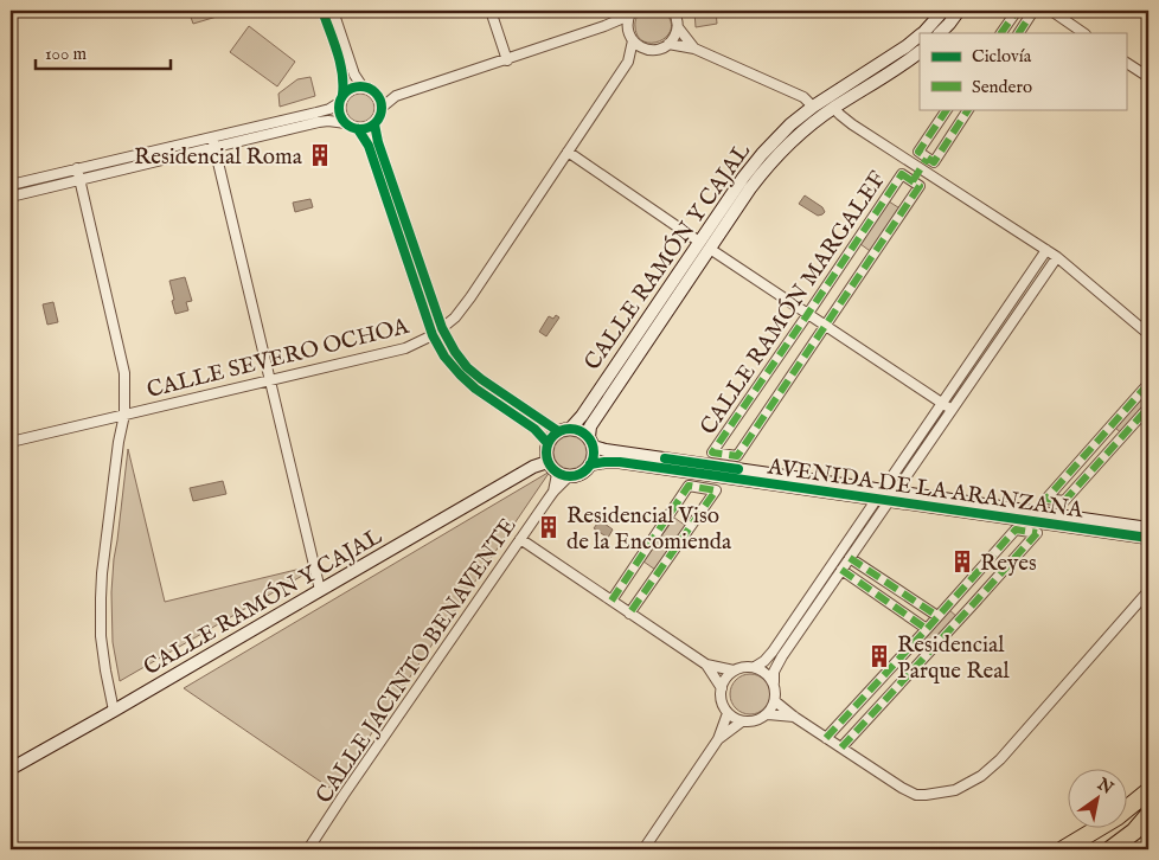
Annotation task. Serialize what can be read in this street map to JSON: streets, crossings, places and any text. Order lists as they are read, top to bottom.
{
  "streets": {
    "street": [
      "CALLE RAMÓN Y CAJAL",
      "CALLE RAMÓN MARGALEF",
      "CALLE SEVERO OCHOA",
      "AVENIDA DE LA ARANZANA",
      "CALLE JACINTO BENAVENTE"
    ]
  },
  "crossings": [
    ["CALLE RAMÓN Y CAJAL", "AVENIDA DE LA ARANZANA"],
    ["CALLE RAMÓN Y CAJAL", "CALLE JACINTO BENAVENTE"],
    ["CALLE RAMÓN MARGALEF", "AVENIDA DE LA ARANZANA"],
    ["AVENIDA DE LA ARANZANA", "CALLE JACINTO BENAVENTE"]
  ],
  "places": {
    "building": [
      "Residencial Roma",
      "Residencial Viso de la Encomienda",
      "Reyes",
      "Residencial Parque Real"
    ]
  },
  "legend": ["Ciclovía", "Sendero"],
  "scale_bar": "100 m",
  "north": "top right"
}
